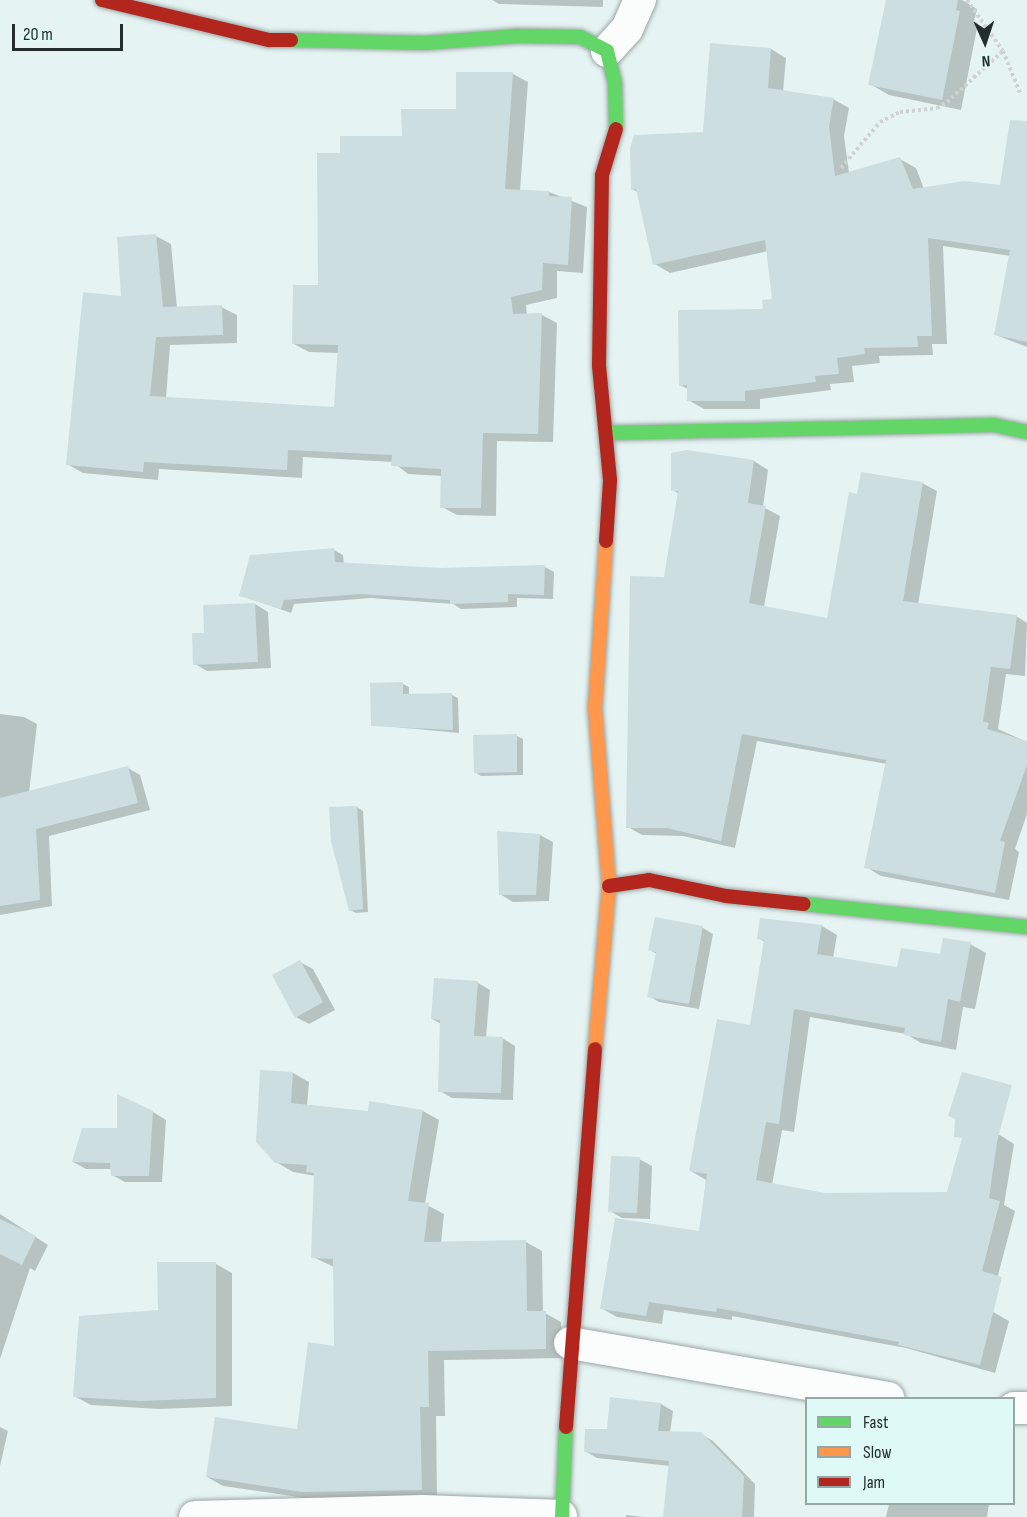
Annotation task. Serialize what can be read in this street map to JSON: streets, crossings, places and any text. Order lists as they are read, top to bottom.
{
  "legend": ["Fast", "Slow", "Jam"],
  "scale_bar": "20 m",
  "north": "bottom"
}
